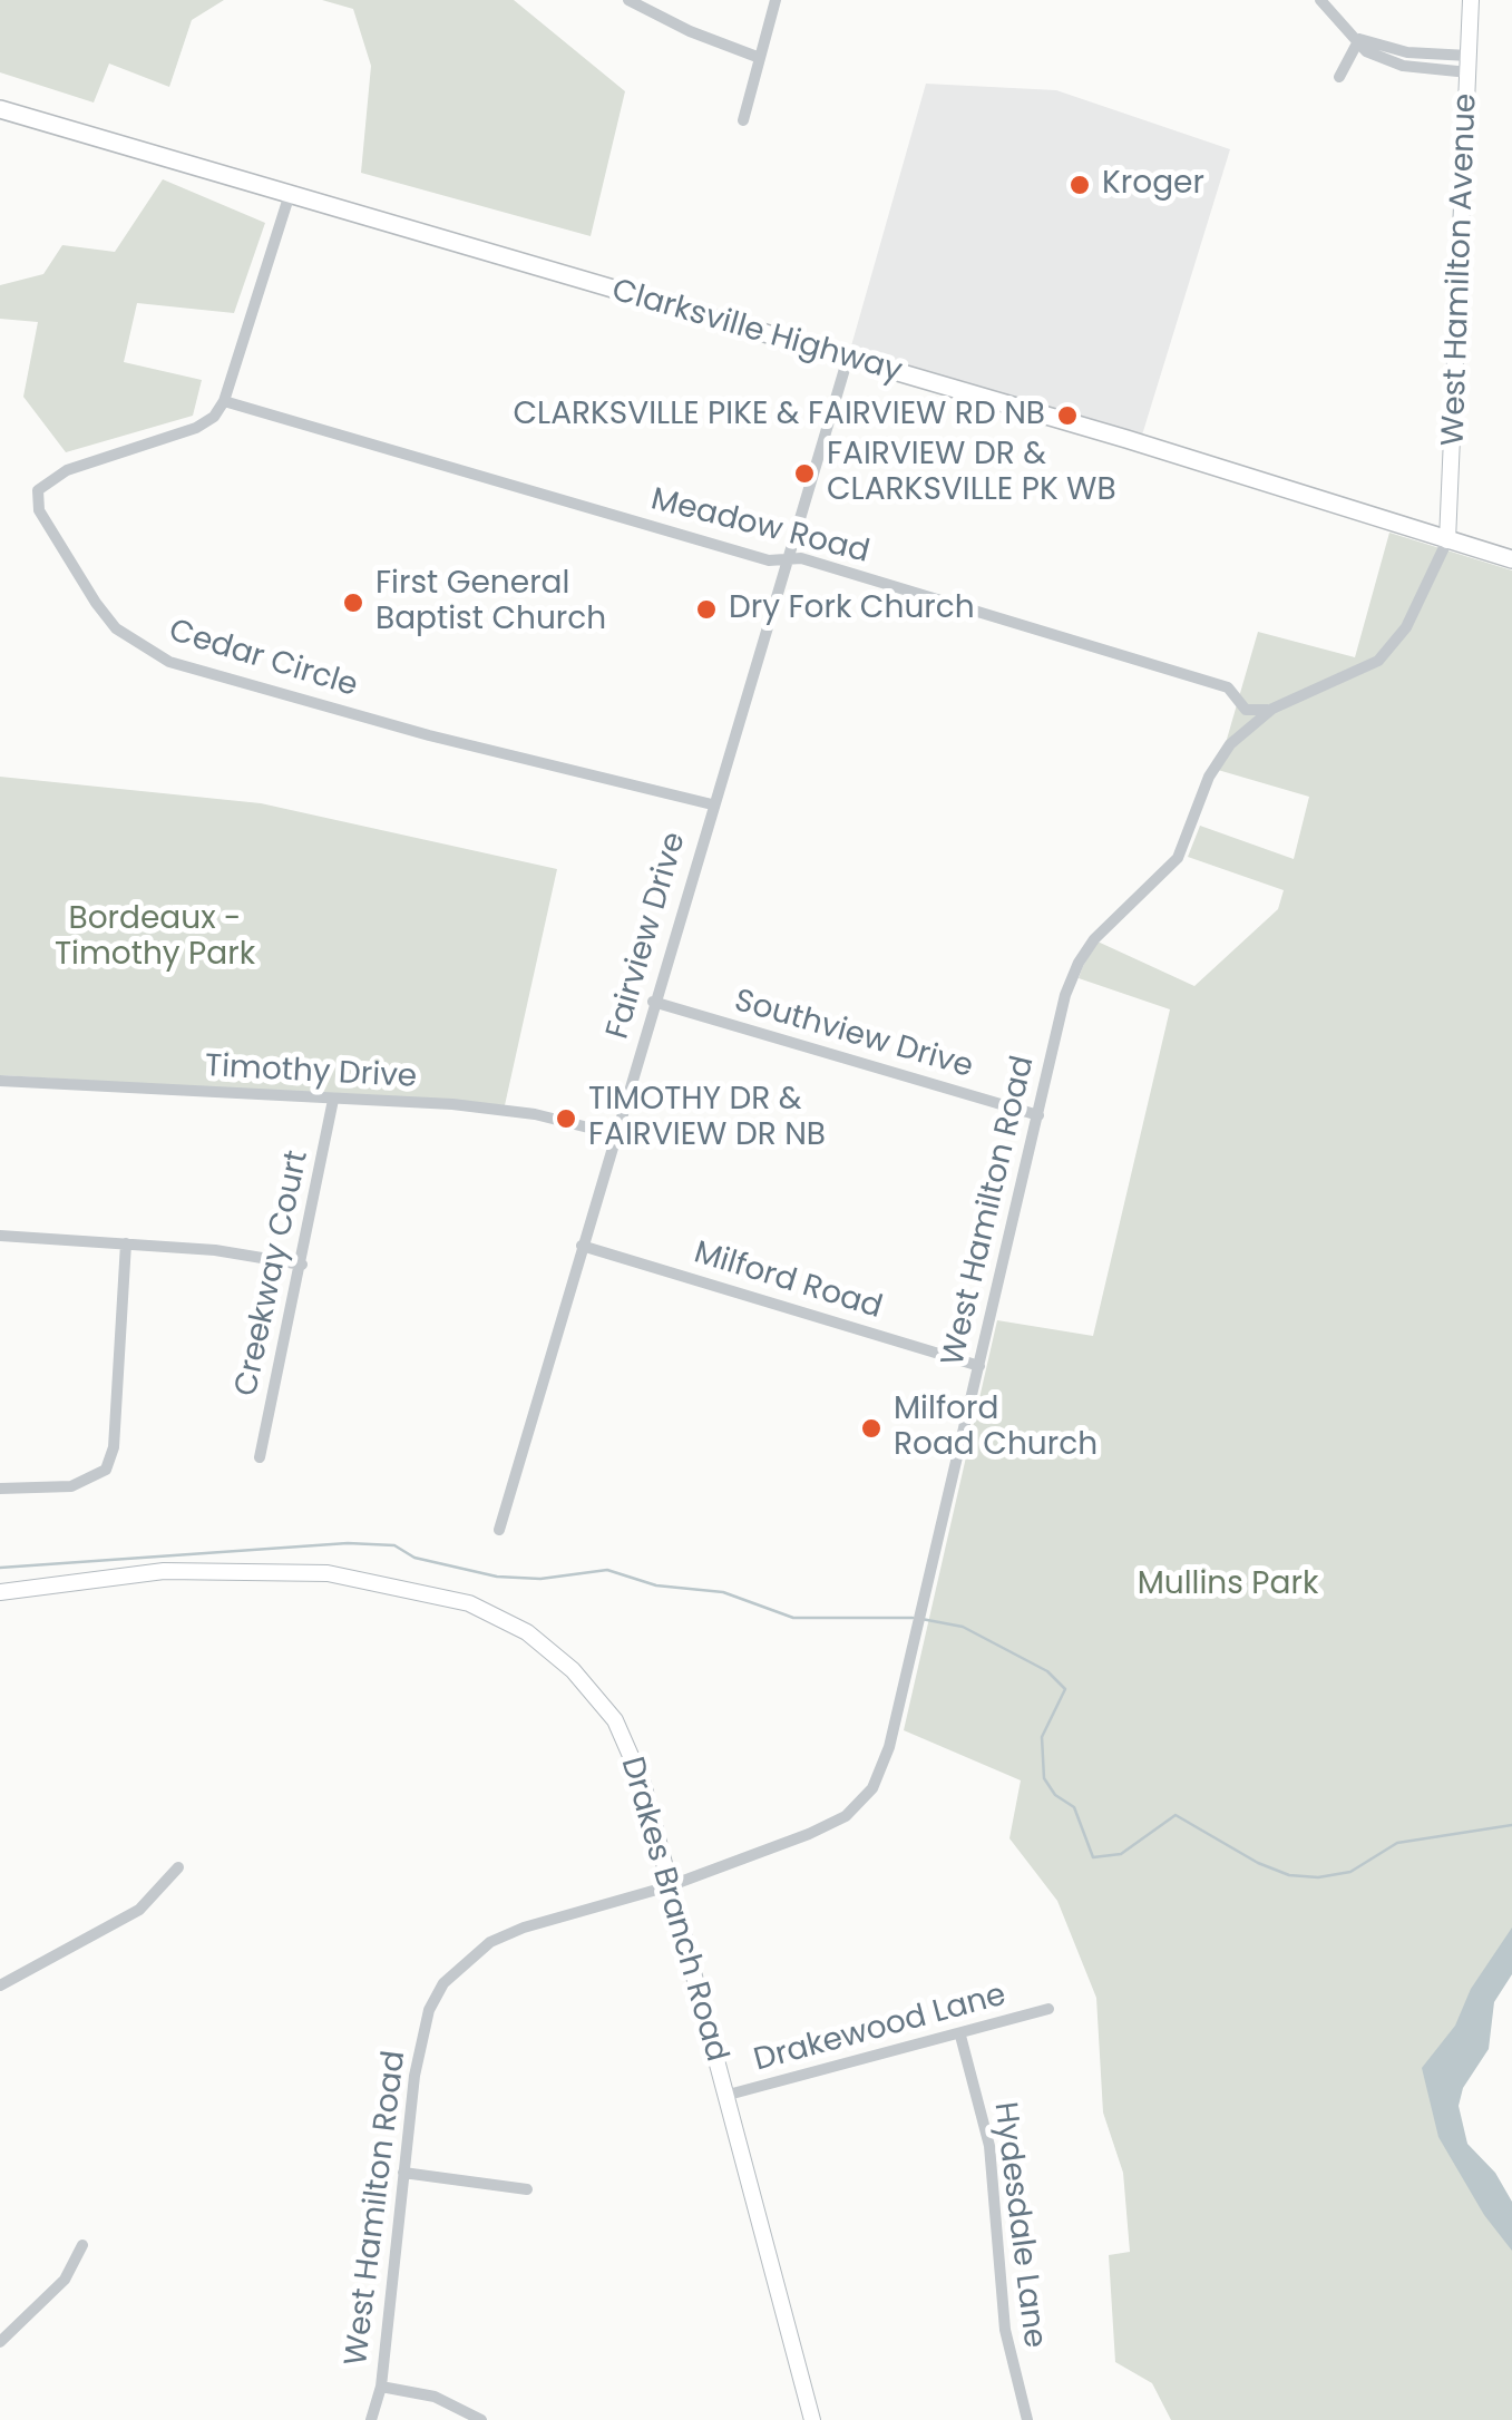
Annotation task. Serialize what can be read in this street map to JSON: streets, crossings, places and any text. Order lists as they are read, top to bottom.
{
  "streets": {
    "main road": ["Clarksville Highway"],
    "street": [
      "West Hamilton Avenue",
      "Meadow Road",
      "Cedar Circle",
      "Fairview Drive",
      "Southview Drive",
      "Timothy Drive",
      "West Hamilton Road",
      "Creekway Court",
      "Milford Road",
      "Drakes Branch Road",
      "Drakewood Lane",
      "Hydesdale Lane"
    ]
  },
  "crossings": [
    ["West Hamilton Avenue", "Clarksville Highway"],
    ["West Hamilton Avenue", "West Hamilton Road"],
    ["Clarksville Highway", "Fairview Drive"],
    ["Clarksville Highway", "West Hamilton Road"],
    ["Meadow Road", "Cedar Circle"],
    ["Meadow Road", "Fairview Drive"],
    ["Meadow Road", "West Hamilton Road"],
    ["Cedar Circle", "Fairview Drive"],
    ["Fairview Drive", "Southview Drive"],
    ["Fairview Drive", "Timothy Drive"],
    ["Fairview Drive", "Milford Road"],
    ["Southview Drive", "West Hamilton Road"],
    ["Timothy Drive", "Creekway Court"],
    ["West Hamilton Road", "Milford Road"],
    ["West Hamilton Road", "Drakes Branch Road"],
    ["Drakes Branch Road", "Drakewood Lane"],
    ["Drakewood Lane", "Hydesdale Lane"]
  ],
  "parks": ["Bordeaux - Timothy Park", "Mullins Park"],
  "places": [
    "Kroger",
    "CLARKSVILLE PIKE & FAIRVIEW RD NB",
    "FAIRVIEW DR & CLARKSVILLE PK WB",
    "First General Baptist Church",
    "Dry Fork Church",
    "TIMOTHY DR & FAIRVIEW DR NB",
    "Milford Road Church"
  ]
}
